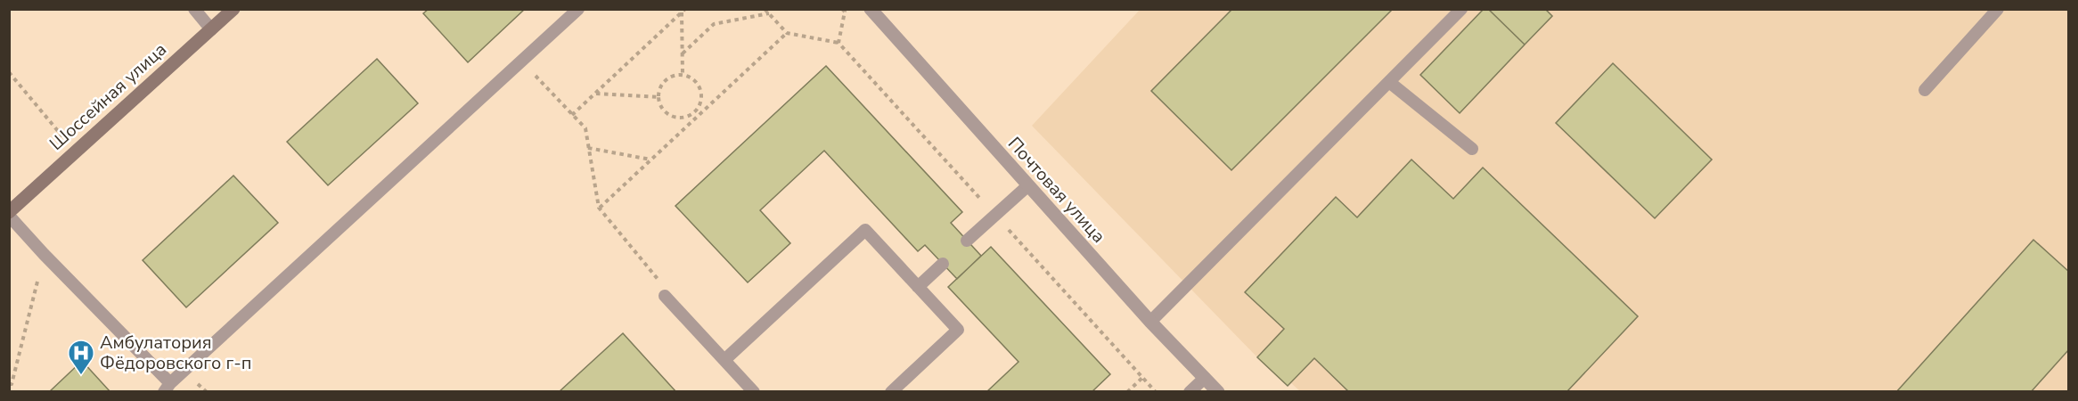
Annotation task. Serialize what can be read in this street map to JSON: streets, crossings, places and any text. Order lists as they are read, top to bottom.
{
  "streets": {
    "main road": ["Шоссейная улица"],
    "street": ["Почтовая улица"]
  },
  "places": {
    "hospital": ["Амбулатория Фёдоровского г-п"]
  }
}
